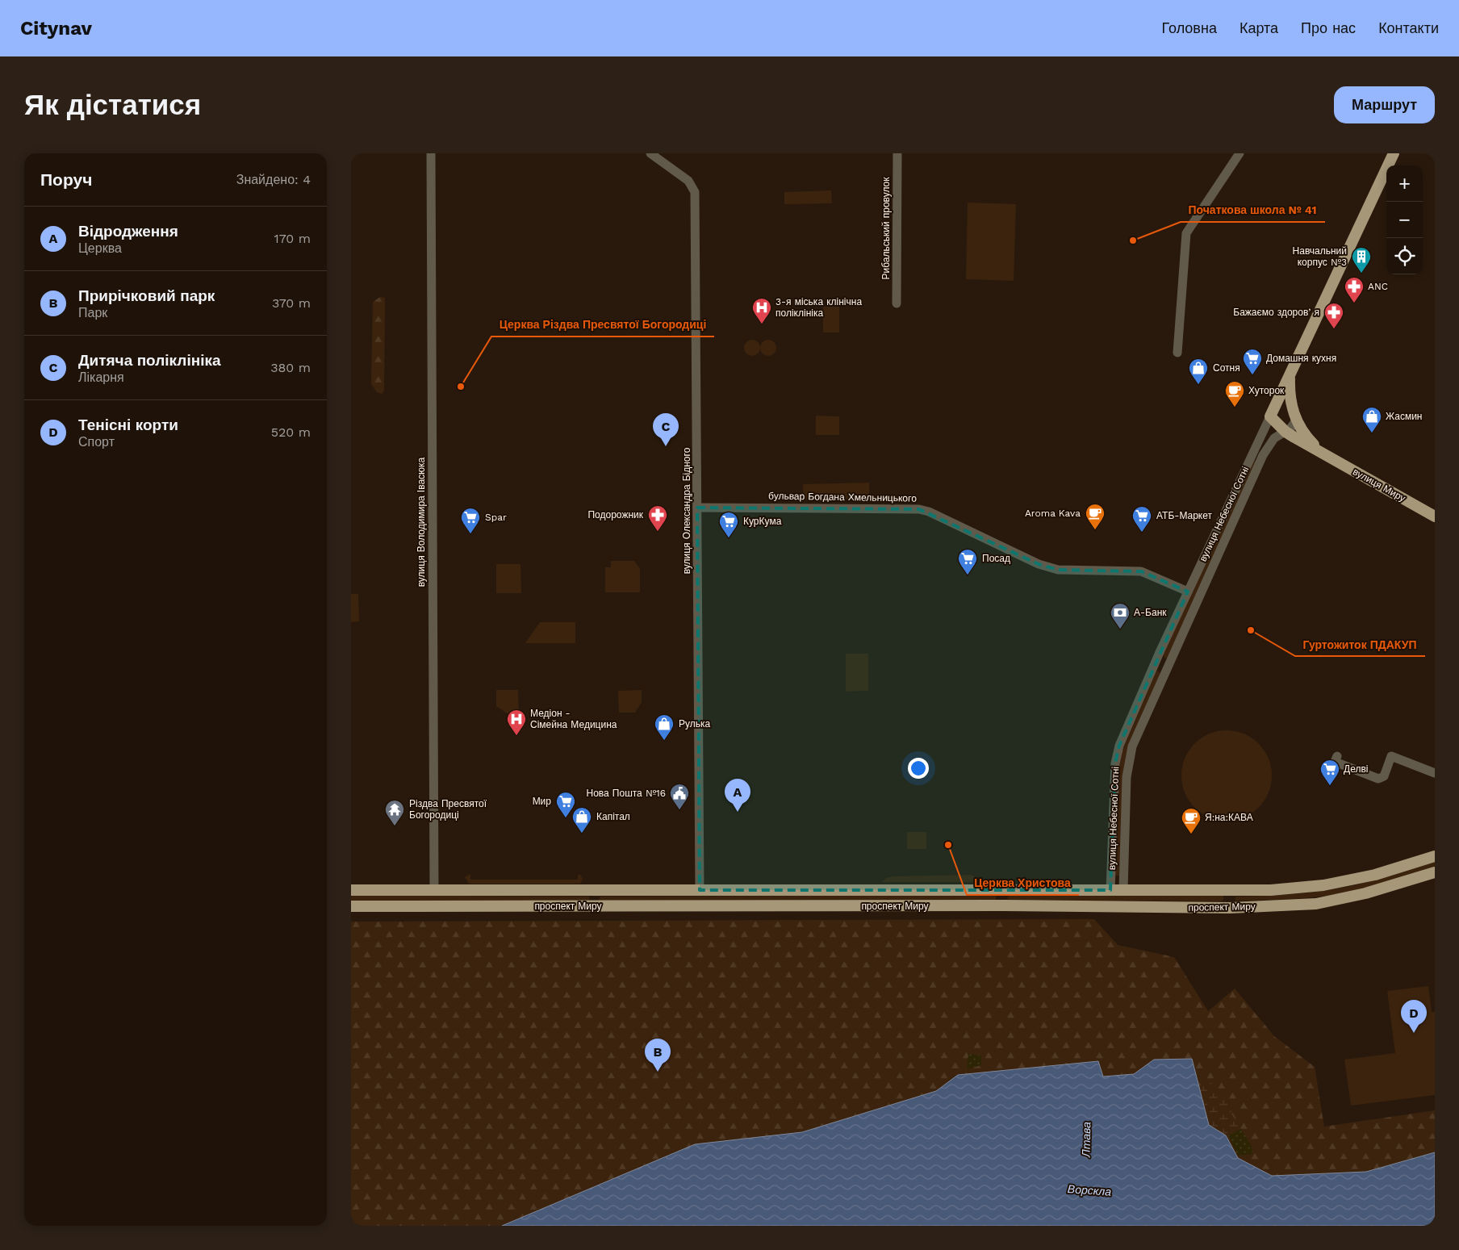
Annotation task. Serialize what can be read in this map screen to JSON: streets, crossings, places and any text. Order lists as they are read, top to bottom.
{
  "streets": {
    "main road": ["вулиця Миру", "вулиця Небесної Сотні", "проспект Миру"],
    "street": [
      "Рибальський провулок",
      "бульвар Богдана Хмельницького",
      "вулиця Олександра Бідного",
      "вулиця Володимира Івасюка"
    ]
  },
  "crossings": [
    ["вулиця Миру", "вулиця Небесної Сотні"],
    ["бульвар Богдана Хмельницького", "вулиця Олександра Бідного"],
    ["бульвар Богдана Хмельницького", "вулиця Небесної Сотні"],
    ["вулиця Олександра Бідного", "проспект Миру"],
    ["вулиця Небесної Сотні", "проспект Миру"],
    ["вулиця Володимира Івасюка", "проспект Миру"]
  ],
  "water": ["Лтава", "Ворскла"],
  "places": {
    "other": [
      "Початкова школа № 41",
      "Церква Різдва Пресвятої Богородиці",
      "Гуртожиток ПДАКУП",
      "Церква Христова"
    ],
    "building": ["Навчальний корпус №3"],
    "pharmacy": ["ANC", "Бажаємо здоровʼя", "Подорожник"],
    "hospital": ["3-я міська клінічна поліклініка", "Медіон - Сімейна Медицина"],
    "supermarket": [
      "Домашня кухня",
      "АТБ-Маркет",
      "Spar",
      "КурКума",
      "Посад",
      "Делві",
      "Мир"
    ],
    "shop": [
      "Сотня",
      "Жасмин",
      "Рулька",
      "Капітал"
    ],
    "cafe": ["Хуторок", "Aroma Kava", "Я:на:КАВА"],
    "bank": ["А-Банк"],
    "public building": ["Нова Пошта №16"],
    "temple": ["Різдва Пресвятої Богородиці"]
  },
  "page": {
    "header": "Citynav",
    "nav": [
      "Головна",
      "Карта",
      "Про нас",
      "Контакти"
    ],
    "buttons": "Маршрут",
    "title": "Як дістатися",
    "heading": ["Поруч", "Знайдено: 4"],
    "map_buttons": ["+", "−"],
    "list": [
      {
        "mark": "A",
        "name": "Відродження",
        "note": "Церква",
        "value": "170 m"
      },
      {
        "mark": "B",
        "name": "Прирічковий парк",
        "note": "Парк",
        "value": "370 m"
      },
      {
        "mark": "C",
        "name": "Дитяча поліклініка",
        "note": "Лікарня",
        "value": "380 m"
      },
      {
        "mark": "D",
        "name": "Тенісні корти",
        "note": "Спорт",
        "value": "520 m"
      }
    ],
    "pins": [
      "C",
      "A",
      "D",
      "B"
    ]
  }
}
